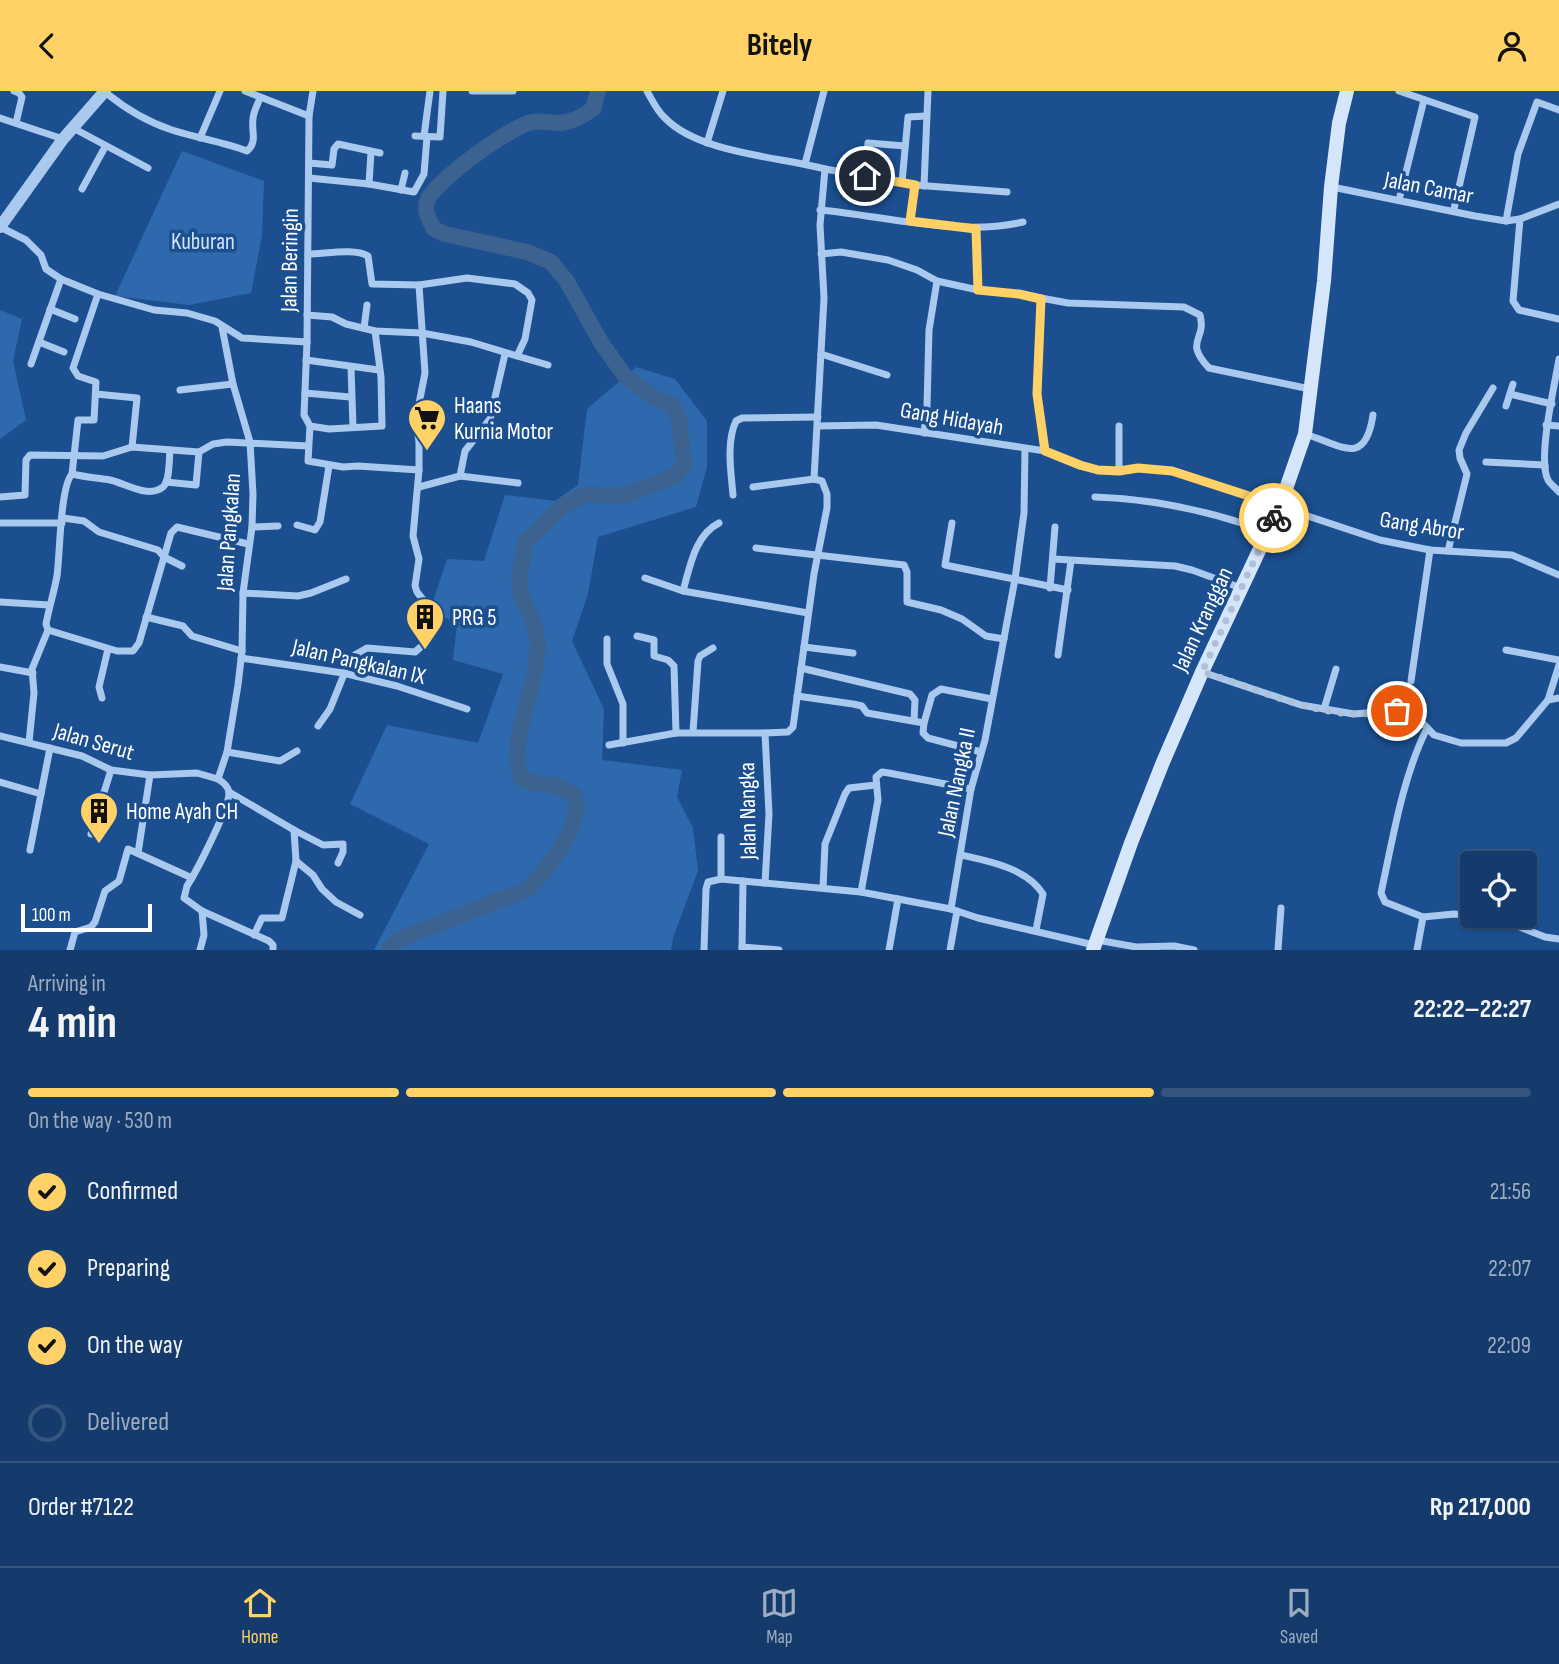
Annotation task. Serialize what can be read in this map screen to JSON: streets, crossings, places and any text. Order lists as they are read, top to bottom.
{
  "streets": {
    "main road": ["Jalan Kranggan"],
    "street": [
      "Jalan Camar",
      "Jalan Beringin",
      "Gang Hidayah",
      "Gang Abror",
      "Jalan Pangkalan",
      "Jalan Pangkalan IX",
      "Jalan Serut",
      "Jalan Nangka II",
      "Jalan Nangka"
    ]
  },
  "crossings": [
    ["Jalan Camar", "Jalan Kranggan"],
    ["Jalan Beringin", "Jalan Pangkalan"],
    ["Gang Hidayah", "Gang Abror"],
    ["Gang Hidayah", "Jalan Kranggan"],
    ["Gang Hidayah", "Jalan Nangka II"],
    ["Gang Abror", "Jalan Kranggan"],
    ["Jalan Pangkalan", "Jalan Pangkalan IX"],
    ["Jalan Pangkalan", "Jalan Serut"],
    ["Jalan Kranggan", "Jalan Nangka"],
    ["Jalan Nangka II", "Jalan Nangka"]
  ],
  "parks": ["Kuburan"],
  "places": {
    "supermarket": ["Haans Kurnia Motor"],
    "building": ["PRG 5", "Home Ayah CH"]
  },
  "scale_bar": "100 m",
  "page": {
    "header": "Bitely",
    "scale": "100 m",
    "heading": ["4 min", "Arriving in", "22:22–22:27"],
    "panel": ["Order #7122", "Rp 217,000"],
    "bar": "On the way · 530 m",
    "list": [
      ["Confirmed", "21:56"],
      ["Preparing", "22:07"],
      ["On the way", "22:09"],
      "Delivered"
    ],
    "tabs": ["Home", "Map", "Saved"]
  }
}
